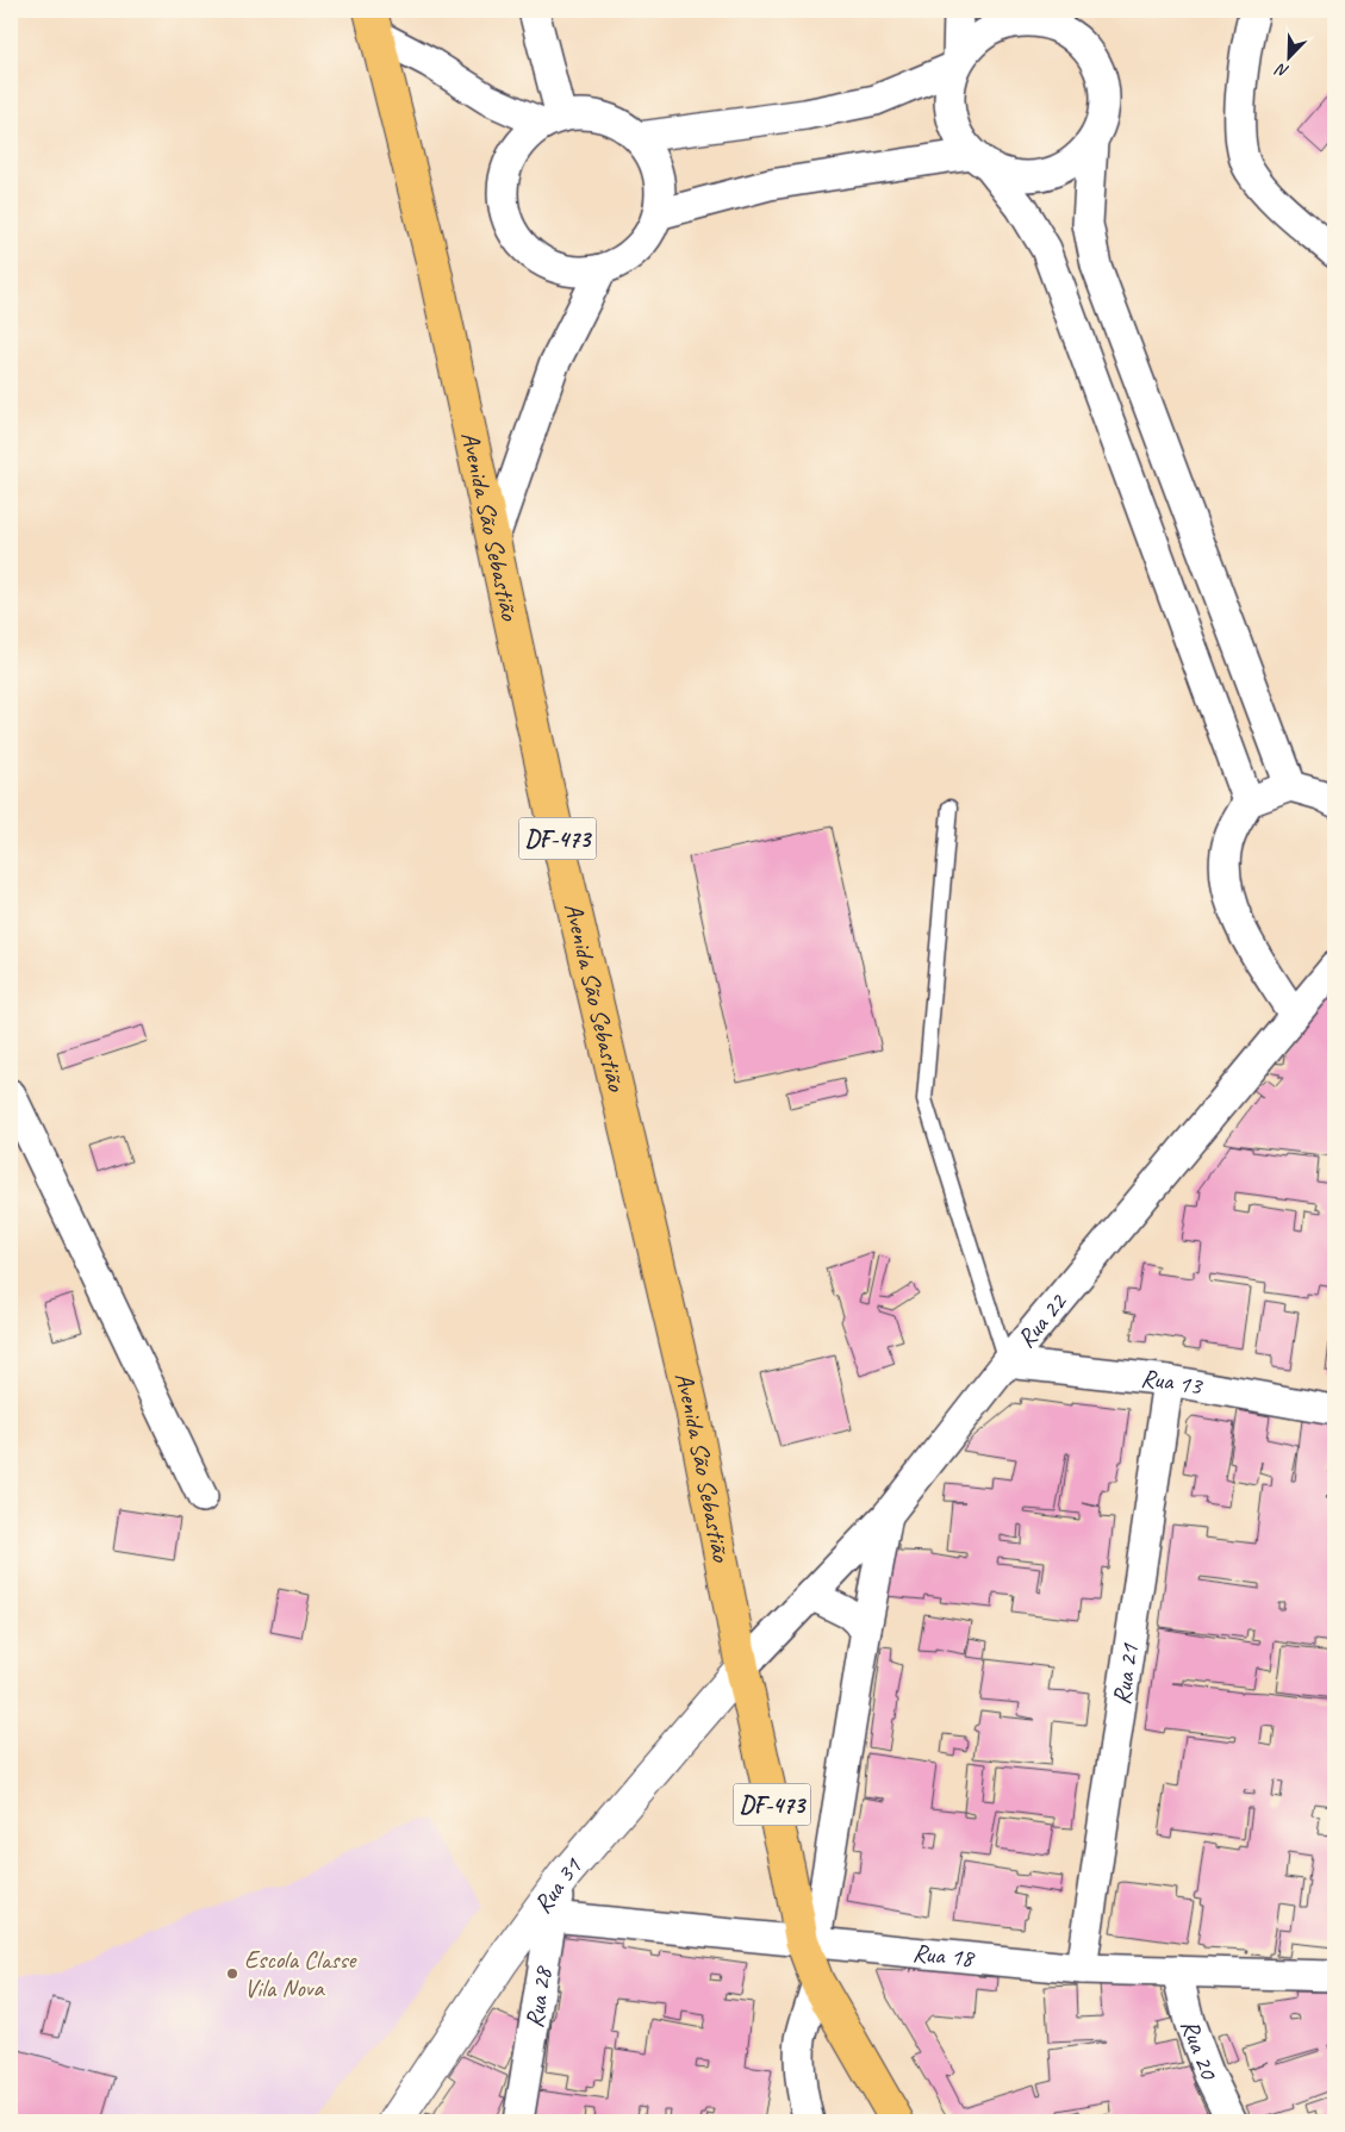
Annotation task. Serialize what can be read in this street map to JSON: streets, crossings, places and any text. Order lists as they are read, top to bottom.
{
  "streets": {
    "main road": ["Avenida São Sebastião", "DF-473"],
    "street": [
      "Rua 22",
      "Rua 13",
      "Rua 21",
      "Rua 31",
      "Rua 18",
      "Rua 28",
      "Rua 20"
    ]
  },
  "crossings": [
    ["Avenida São Sebastião", "Rua 22"],
    ["Avenida São Sebastião", "Rua 31"],
    ["Avenida São Sebastião", "Rua 18"],
    ["Rua 22", "Rua 13"],
    ["Rua 22", "Rua 31"],
    ["Rua 13", "Rua 21"],
    ["Rua 21", "Rua 18"],
    ["Rua 31", "Rua 28"],
    ["Rua 18", "Rua 28"],
    ["Rua 18", "Rua 20"]
  ],
  "places": ["Escola Classe Vila Nova"],
  "north": "bottom left"
}
